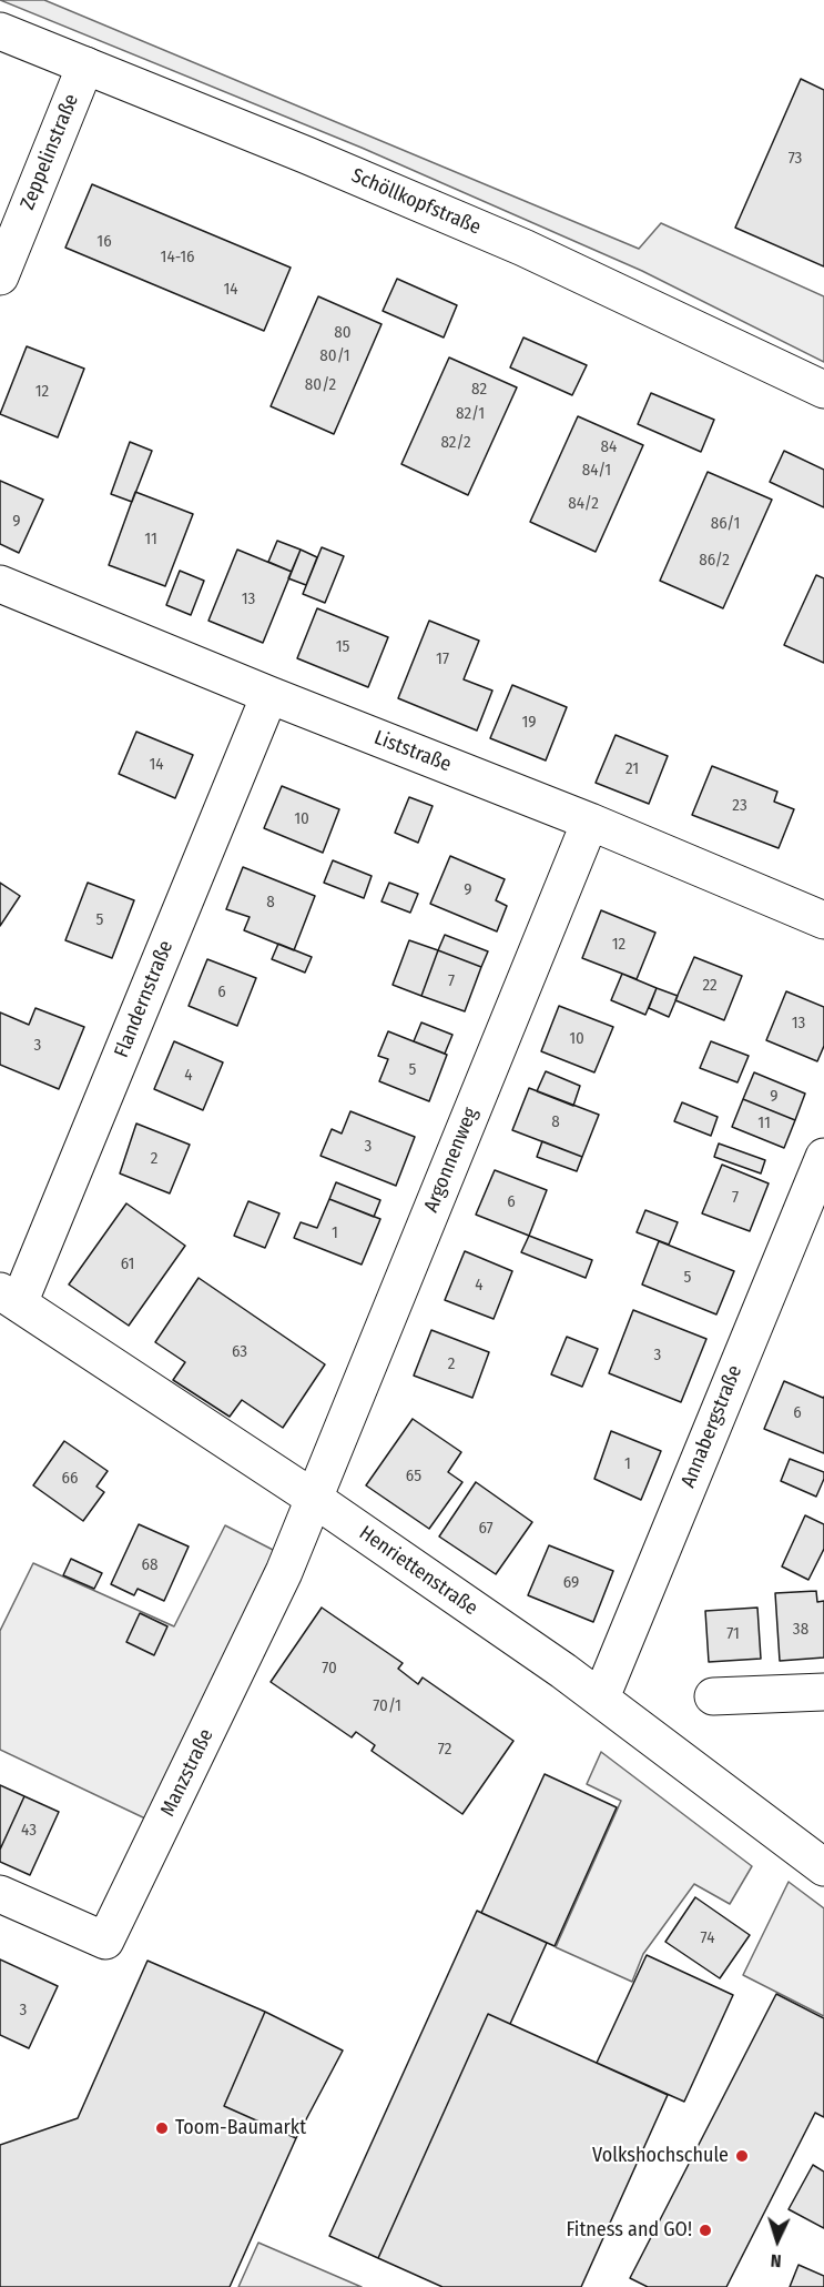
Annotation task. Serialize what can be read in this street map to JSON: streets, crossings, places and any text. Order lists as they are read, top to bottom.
{
  "streets": {
    "street": [
      "Zeppelinstraße",
      "Schöllkopfstraße",
      "Liststraße",
      "Flandernstraße",
      "Argonnenweg",
      "Annabergstraße",
      "Henriettenstraße",
      "Manzstraße"
    ]
  },
  "crossings": [
    ["Zeppelinstraße", "Schöllkopfstraße"],
    ["Liststraße", "Flandernstraße"],
    ["Liststraße", "Argonnenweg"],
    ["Flandernstraße", "Henriettenstraße"],
    ["Argonnenweg", "Henriettenstraße"],
    ["Argonnenweg", "Manzstraße"],
    ["Annabergstraße", "Henriettenstraße"],
    ["Henriettenstraße", "Manzstraße"]
  ],
  "places": ["Toom-Baumarkt", "Volkshochschule", "Fitness and GO!"],
  "house_numbers": [
    "73",
    "16",
    "14-16",
    "14",
    "80",
    "80/1",
    "80/2",
    "82",
    "12",
    "82/1",
    "82/2",
    "84",
    "84/1",
    "84/2",
    "9",
    "86/1",
    "11",
    "86/2",
    "13",
    "15",
    "17",
    "19",
    "14",
    "21",
    "23",
    "10",
    "9",
    "8",
    "5",
    "12",
    "7",
    "22",
    "6",
    "13",
    "10",
    "3",
    "5",
    "4",
    "9",
    "8",
    "11",
    "3",
    "2",
    "7",
    "6",
    "1",
    "61",
    "5",
    "4",
    "63",
    "3",
    "2",
    "6",
    "1",
    "65",
    "66",
    "67",
    "68",
    "69",
    "38",
    "71",
    "70",
    "70/1",
    "72",
    "43",
    "74",
    "3"
  ],
  "north": "bottom"
}
